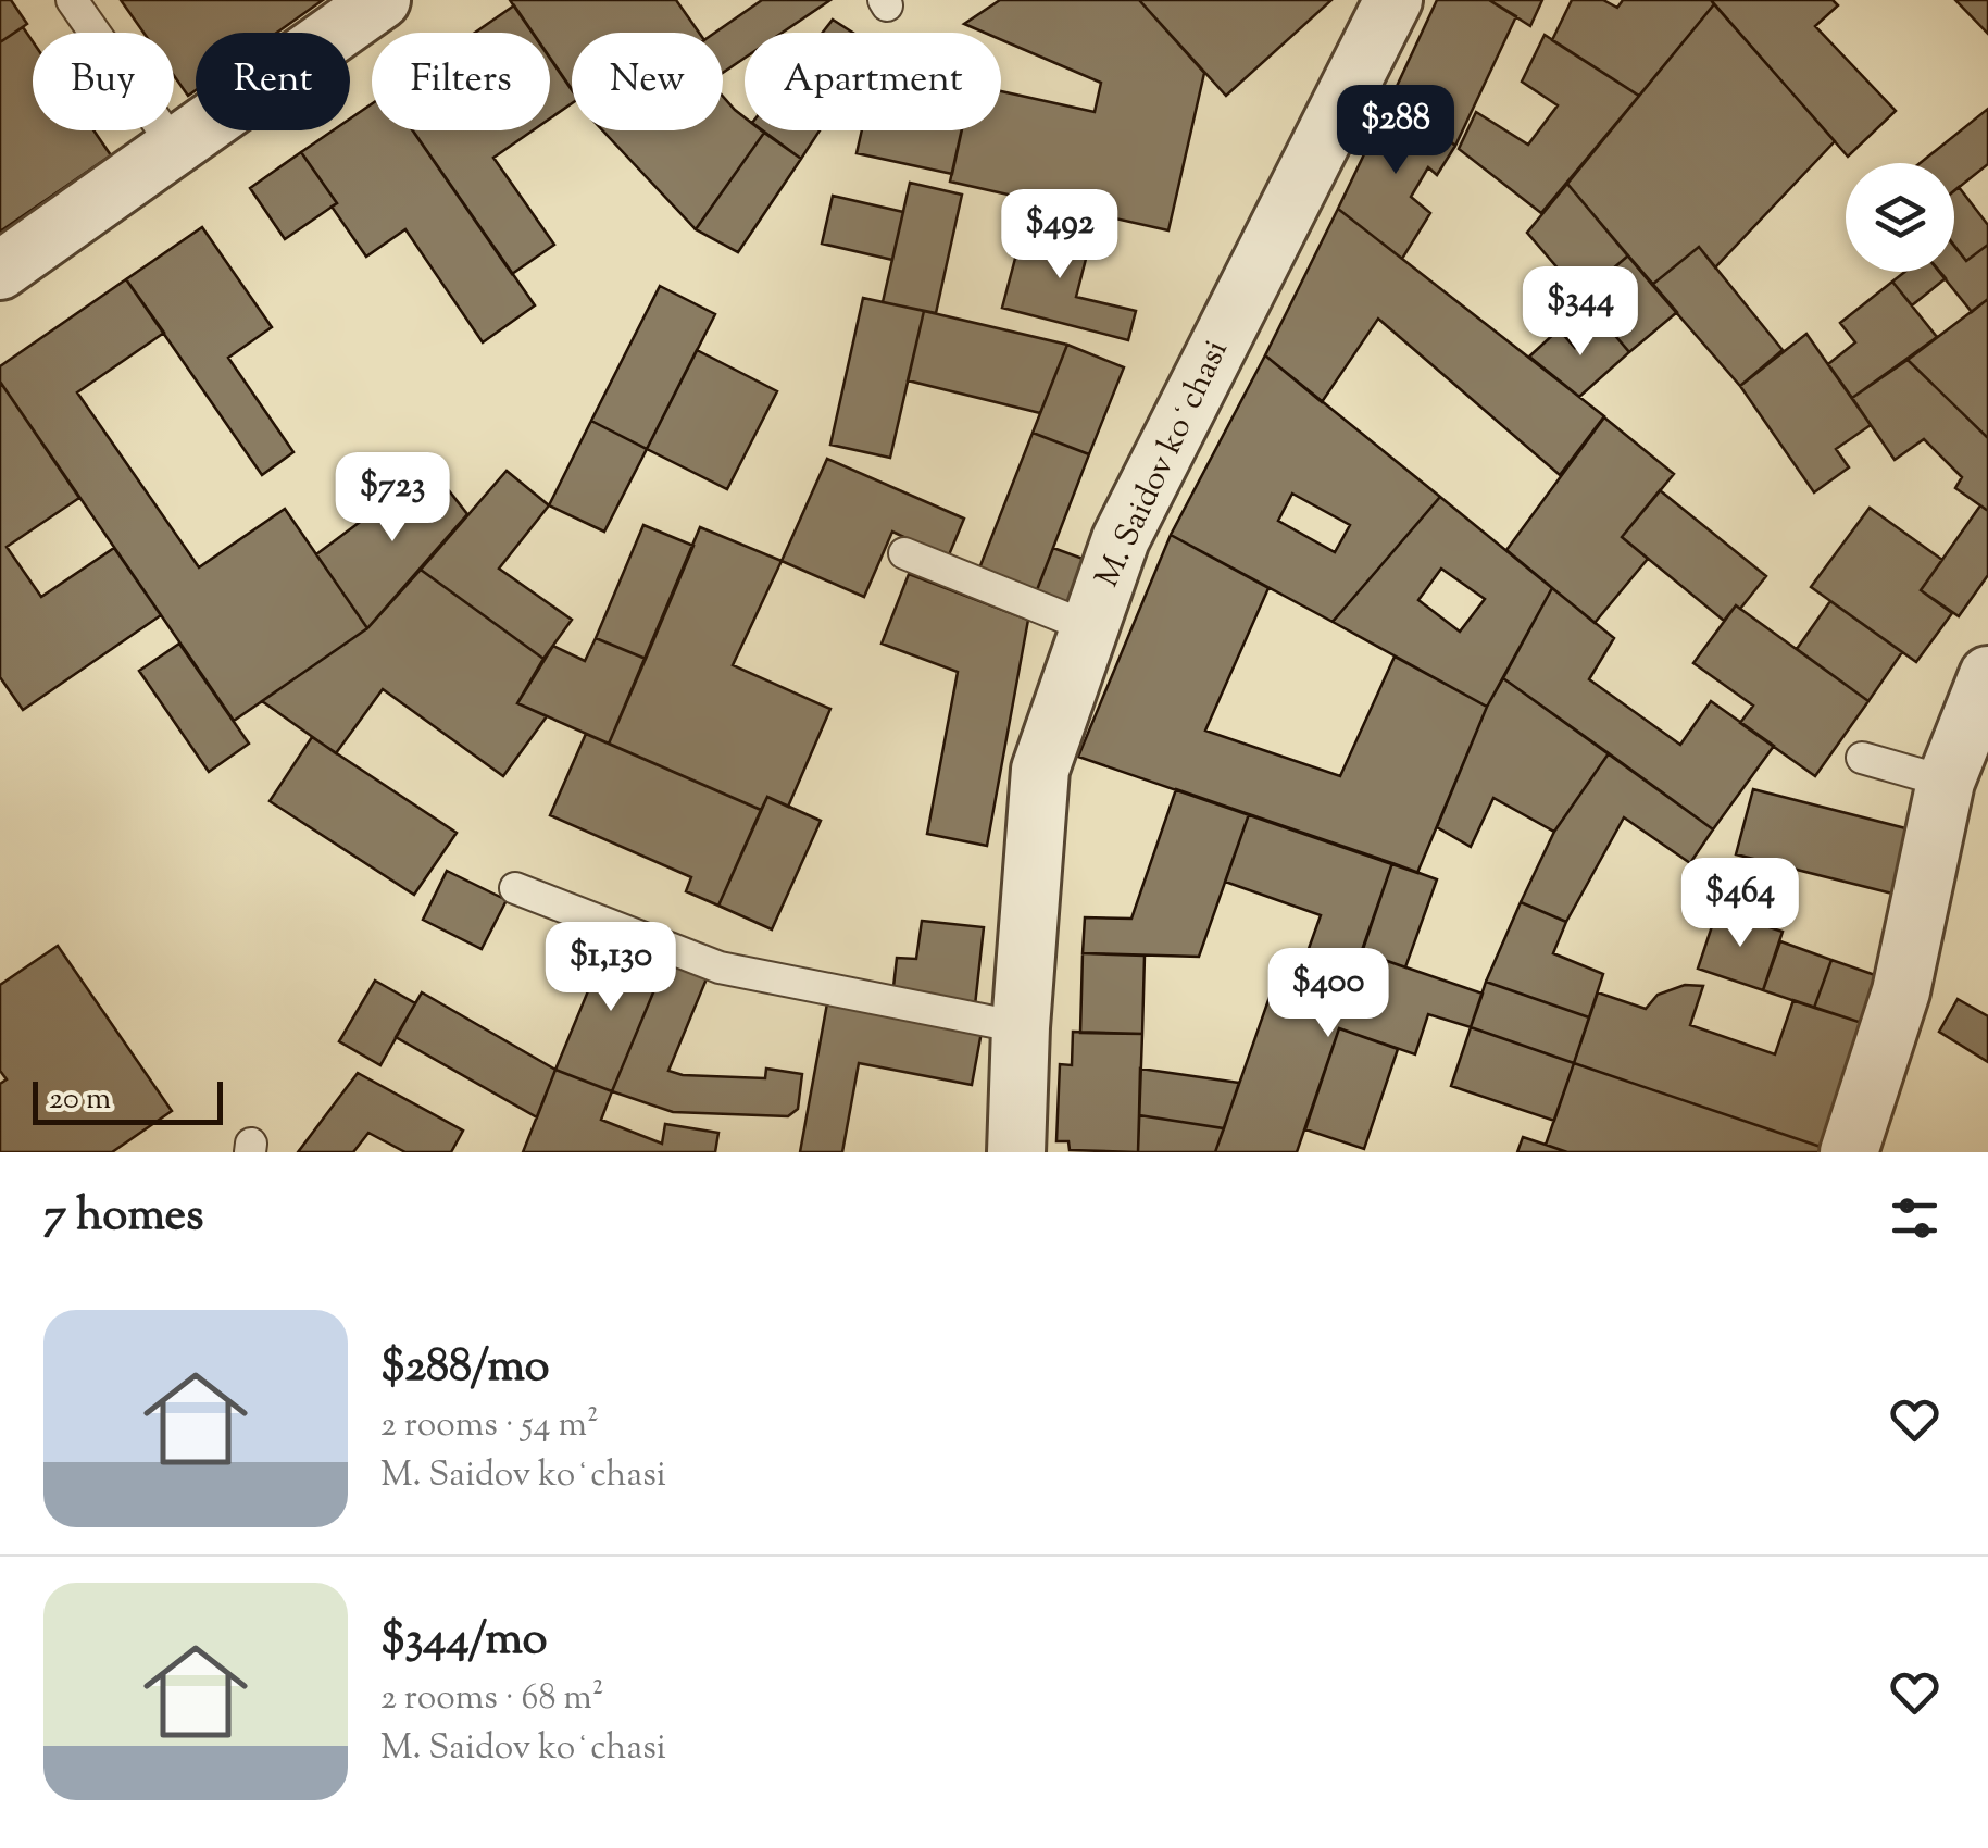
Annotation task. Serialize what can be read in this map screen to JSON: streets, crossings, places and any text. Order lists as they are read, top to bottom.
{
  "streets": {
    "street": ["M. Saidov koʻchasi"]
  },
  "scale_bar": "20 m",
  "page": {
    "chip": [
      "Buy",
      "Rent",
      "Filters",
      "New",
      "Apartment"
    ],
    "price": [
      "$288",
      "$492",
      "$344",
      "$723",
      "$464",
      "$1,130",
      "$400"
    ],
    "scale": "20 m",
    "heading": "7 homes",
    "list": [
      {
        "name": "$288/mo",
        "note": "2 rooms · 54 m² · M. Saidov koʻchasi"
      },
      {
        "name": "$344/mo",
        "note": "2 rooms · 68 m² · M. Saidov koʻchasi"
      }
    ]
  }
}
